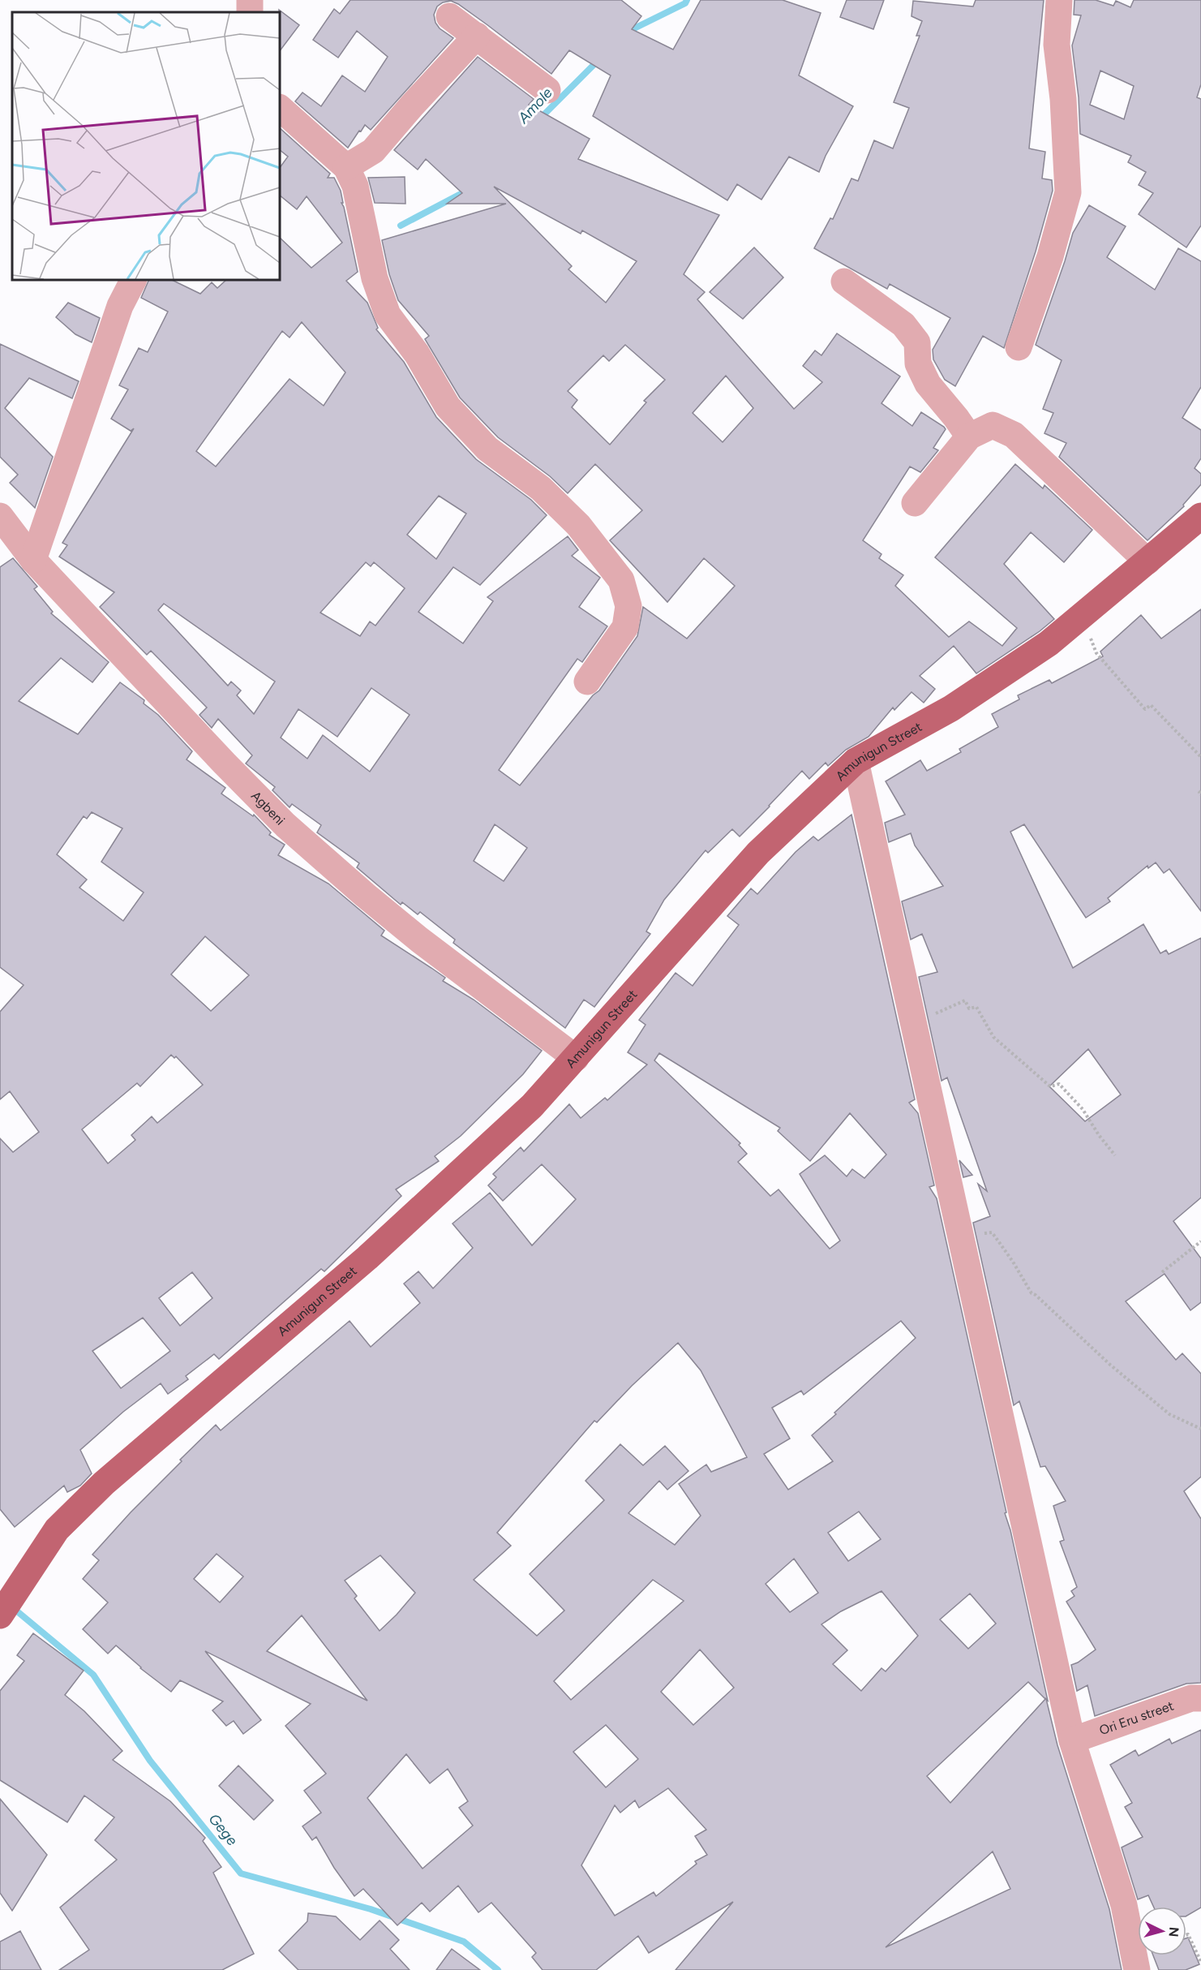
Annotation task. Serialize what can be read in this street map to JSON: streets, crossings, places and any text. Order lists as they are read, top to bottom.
{
  "streets": {
    "main road": ["Amunigun Street"],
    "street": ["Agbeni", "Ori Eru street"]
  },
  "crossings": [
    ["Amunigun Street", "Agbeni"]
  ],
  "water": ["Amole", "Gege"],
  "north": "right"
}
